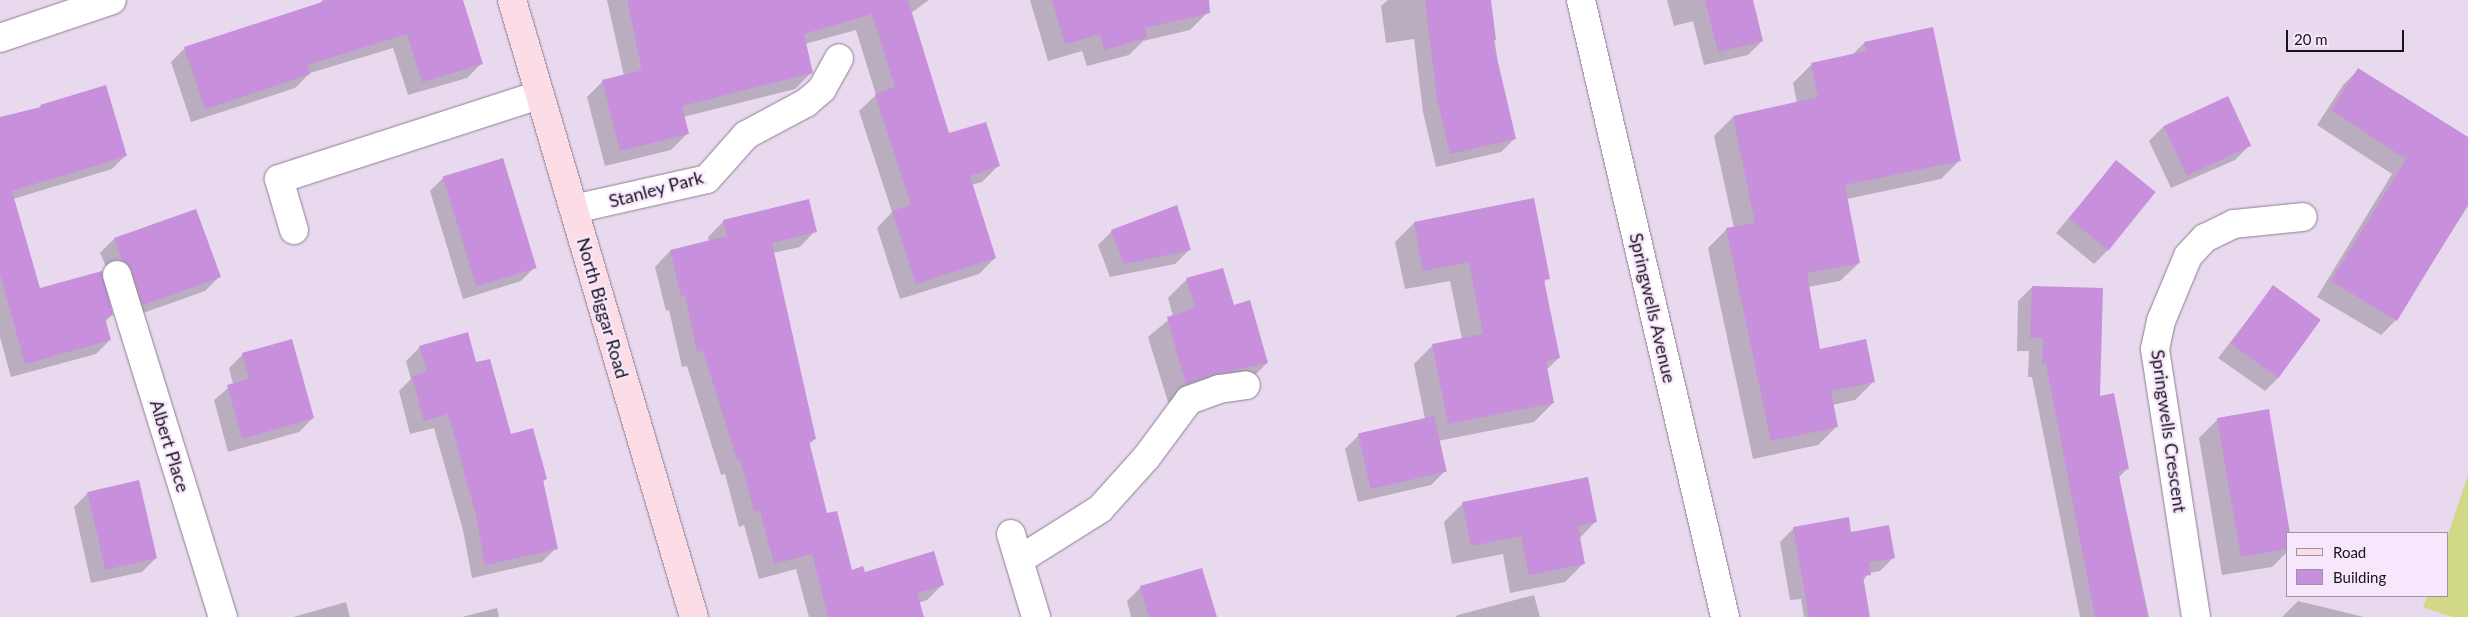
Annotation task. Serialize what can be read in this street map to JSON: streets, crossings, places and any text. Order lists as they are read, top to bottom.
{
  "streets": {
    "main road": ["North Biggar Road"],
    "street": [
      "Stanley Park",
      "Springwells Avenue",
      "Springwells Crescent",
      "Albert Place"
    ]
  },
  "crossings": [
    ["Stanley Park", "North Biggar Road"]
  ],
  "legend": ["Road", "Building"],
  "scale_bar": "20 m"
}
